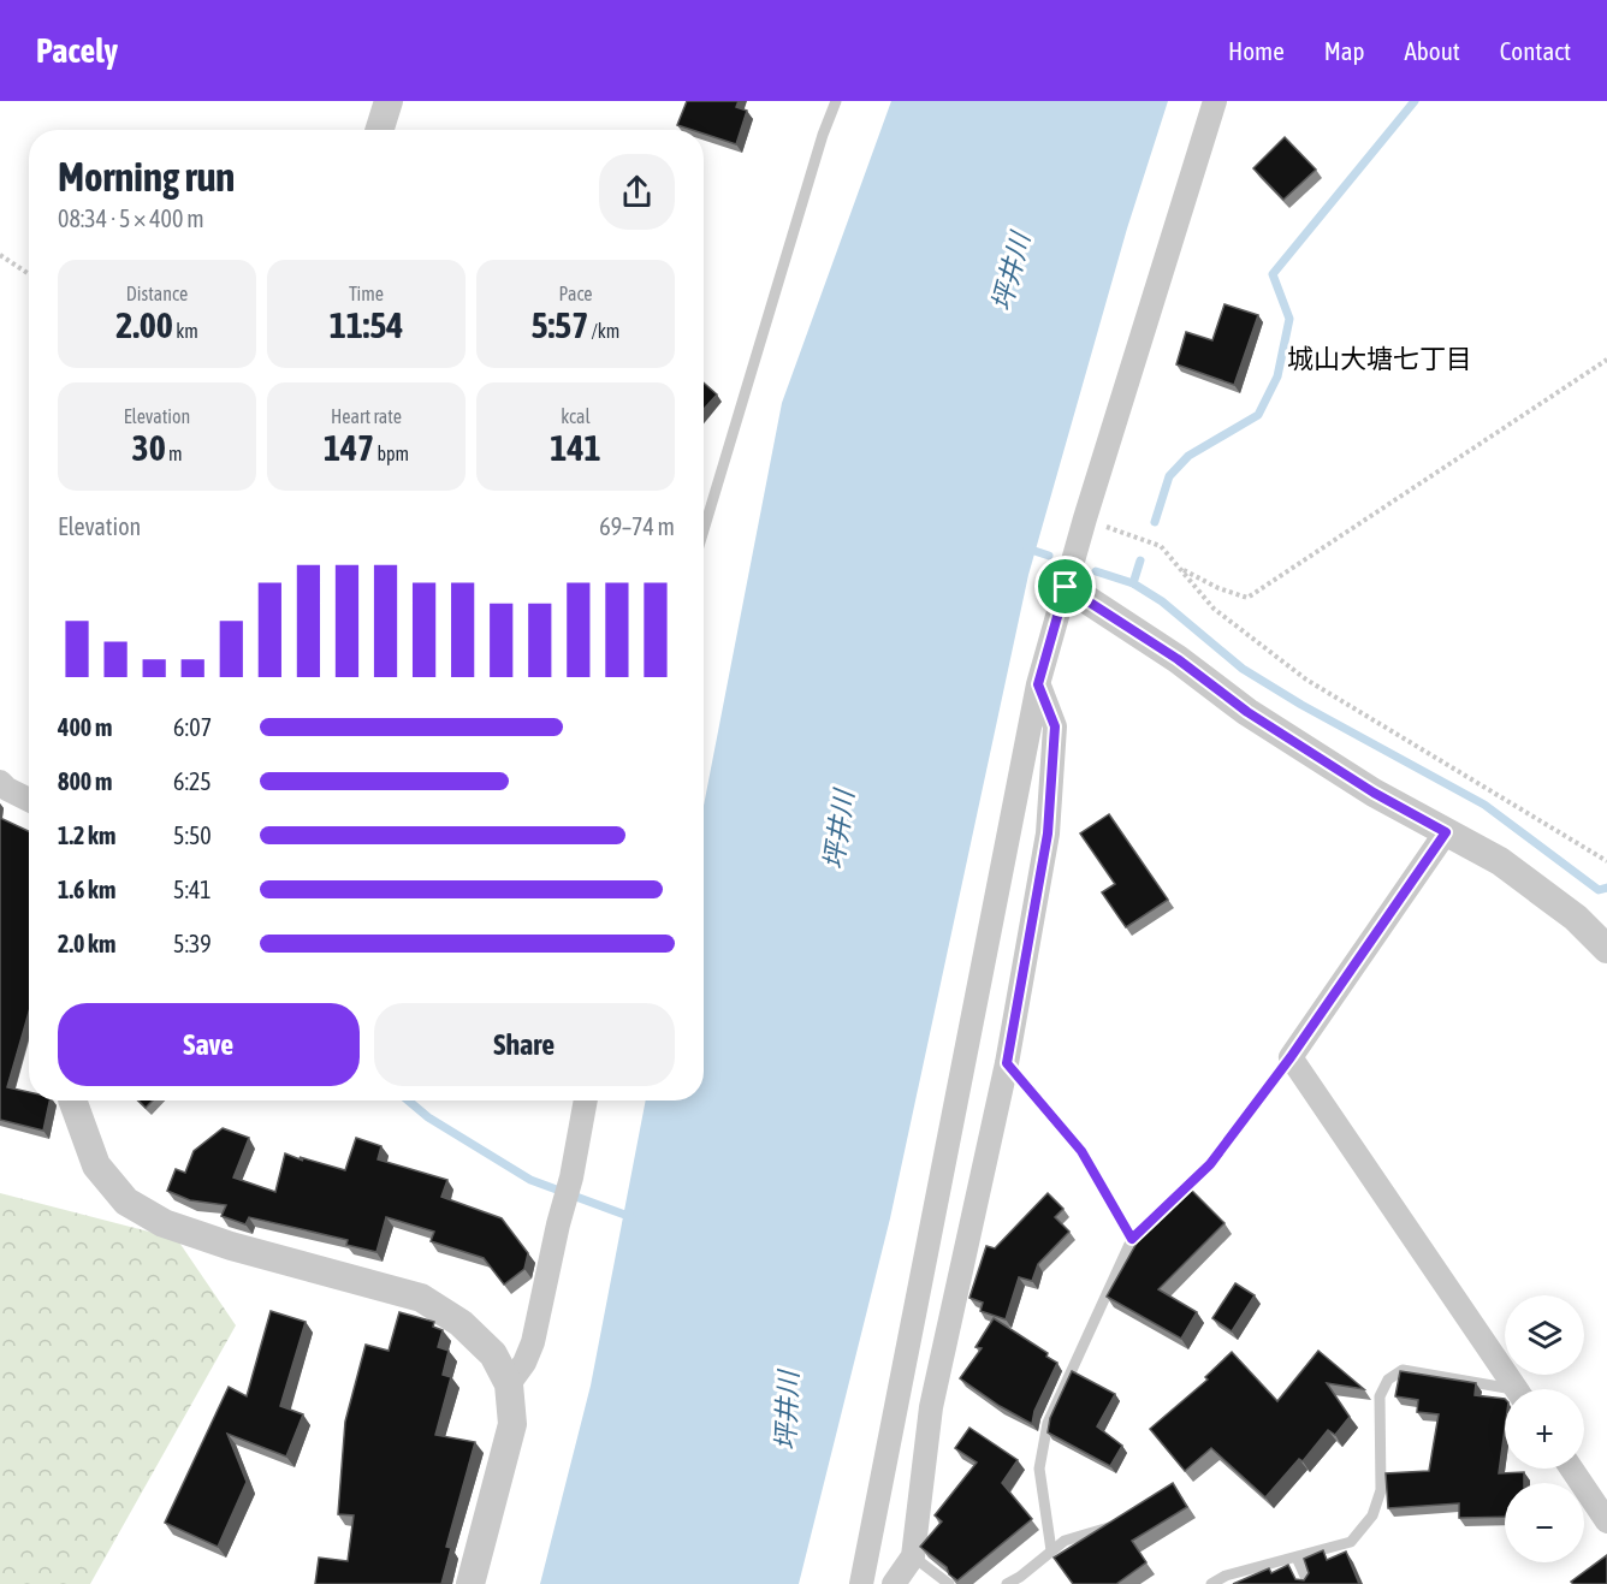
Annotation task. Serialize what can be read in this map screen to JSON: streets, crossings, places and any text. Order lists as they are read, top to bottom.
{
  "districts": ["城山大塘七丁目"],
  "water": ["坪井川"],
  "page": {
    "header": "Pacely",
    "nav": [
      "Home",
      "Map",
      "About",
      "Contact"
    ],
    "heading": ["Morning run", "08:34 · 5 × 400 m"],
    "stats": [
      ["Distance", "2.00 km"],
      ["Time", "11:54"],
      ["Pace", "5:57 /km"],
      ["Elevation", "30 m"],
      ["Heart rate", "147 bpm"],
      ["kcal", "141"]
    ],
    "chart": ["Elevation", "69–74 m"],
    "list": [
      {
        "name": "400 m",
        "note": "6:07"
      },
      {
        "name": "800 m",
        "note": "6:25"
      },
      {
        "name": "1.2 km",
        "note": "5:50"
      },
      {
        "name": "1.6 km",
        "note": "5:41"
      },
      {
        "name": "2.0 km",
        "note": "5:39"
      }
    ],
    "buttons": ["Save", "Share"],
    "map_buttons": ["+", "−"]
  }
}
